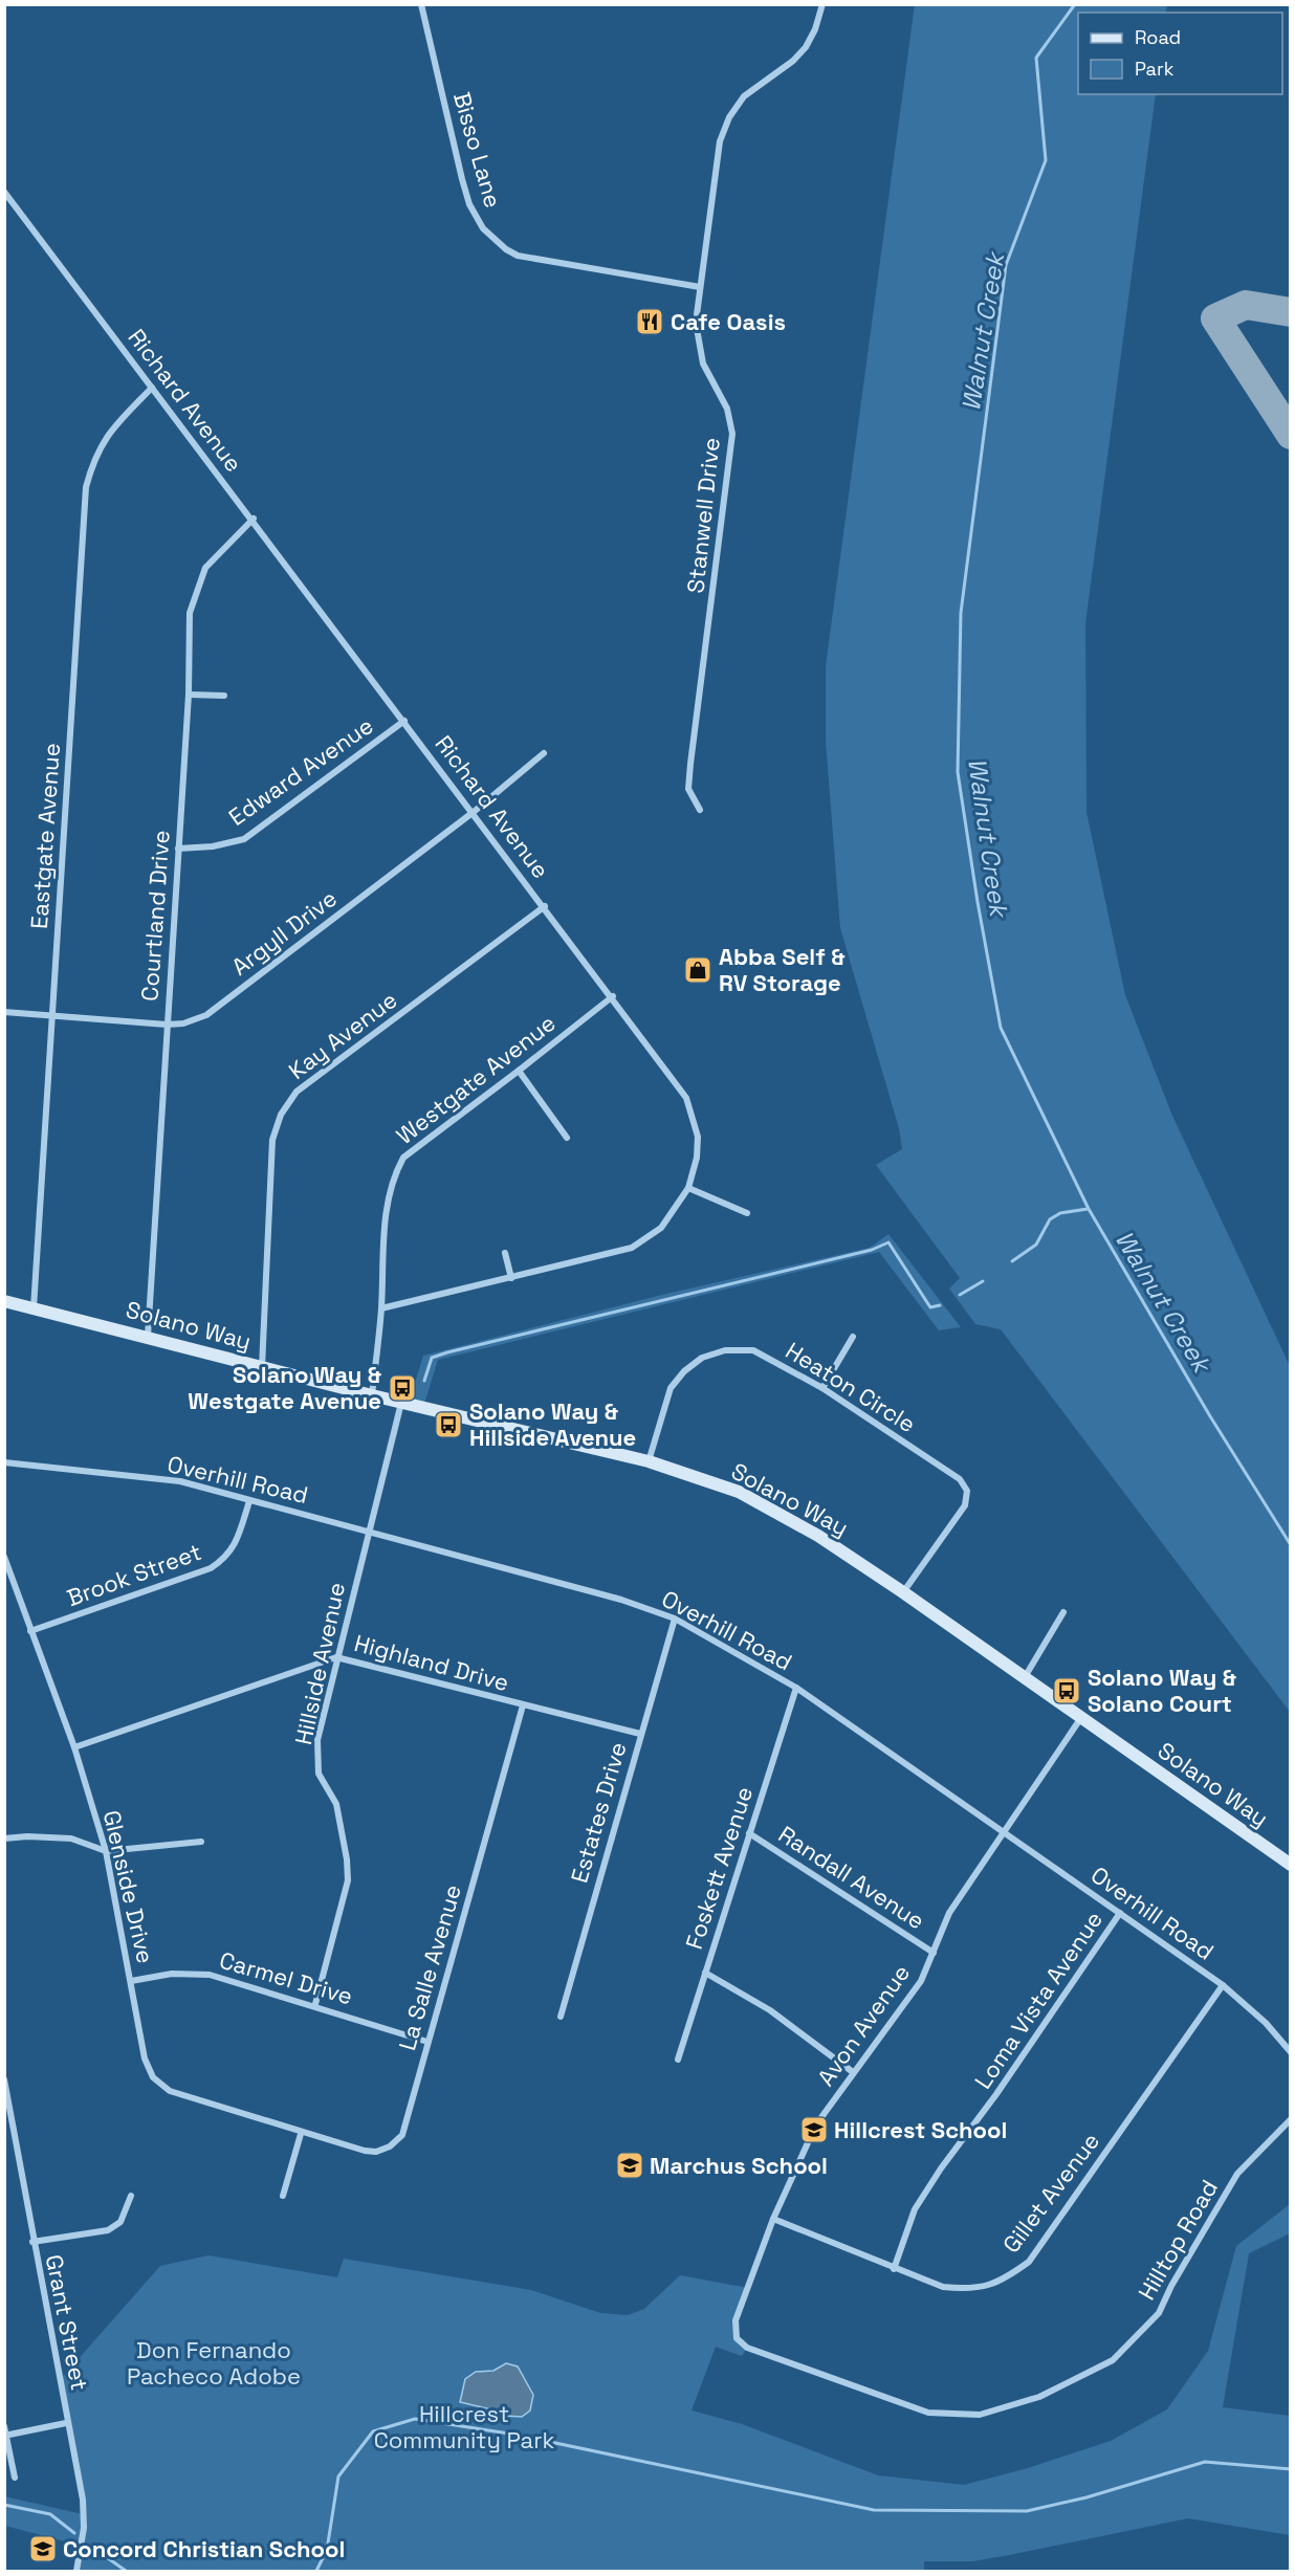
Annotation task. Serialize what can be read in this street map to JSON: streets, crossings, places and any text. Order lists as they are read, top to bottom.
{
  "streets": {
    "street": [
      "Bisso Lane",
      "Richard Avenue",
      "Stanwell Drive",
      "Edward Avenue",
      "Eastgate Avenue",
      "Courtland Drive",
      "Argyll Drive",
      "Kay Avenue",
      "Westgate Avenue",
      "Solano Way",
      "Heaton Circle",
      "Overhill Road",
      "Brook Street",
      "Highland Drive",
      "Hillside Avenue",
      "Estates Drive",
      "Foskett Avenue",
      "Randall Avenue",
      "Glenside Drive",
      "La Salle Avenue",
      "Carmel Drive",
      "Loma Vista Avenue",
      "Avon Avenue",
      "Gillet Avenue",
      "Hilltop Road",
      "Grant Street"
    ]
  },
  "crossings": [
    ["Bisso Lane", "Stanwell Drive"],
    ["Richard Avenue", "Edward Avenue"],
    ["Richard Avenue", "Eastgate Avenue"],
    ["Richard Avenue", "Courtland Drive"],
    ["Richard Avenue", "Argyll Drive"],
    ["Richard Avenue", "Kay Avenue"],
    ["Richard Avenue", "Westgate Avenue"],
    ["Edward Avenue", "Courtland Drive"],
    ["Eastgate Avenue", "Argyll Drive"],
    ["Eastgate Avenue", "Solano Way"],
    ["Courtland Drive", "Argyll Drive"],
    ["Courtland Drive", "Solano Way"],
    ["Kay Avenue", "Solano Way"],
    ["Westgate Avenue", "Solano Way"],
    ["Solano Way", "Heaton Circle"],
    ["Solano Way", "Hillside Avenue"],
    ["Solano Way", "Avon Avenue"],
    ["Overhill Road", "Brook Street"],
    ["Overhill Road", "Hillside Avenue"],
    ["Overhill Road", "Estates Drive"],
    ["Overhill Road", "Foskett Avenue"],
    ["Overhill Road", "Loma Vista Avenue"],
    ["Overhill Road", "Avon Avenue"],
    ["Overhill Road", "Gillet Avenue"],
    ["Brook Street", "Glenside Drive"],
    ["Highland Drive", "Hillside Avenue"],
    ["Highland Drive", "Estates Drive"],
    ["Highland Drive", "Glenside Drive"],
    ["Highland Drive", "La Salle Avenue"],
    ["Hillside Avenue", "Carmel Drive"],
    ["Foskett Avenue", "Randall Avenue"],
    ["Randall Avenue", "Avon Avenue"],
    ["Glenside Drive", "La Salle Avenue"],
    ["Glenside Drive", "Carmel Drive"],
    ["La Salle Avenue", "Carmel Drive"],
    ["Loma Vista Avenue", "Gillet Avenue"],
    ["Avon Avenue", "Gillet Avenue"],
    ["Avon Avenue", "Hilltop Road"]
  ],
  "water": ["Walnut Creek"],
  "parks": ["Don Fernando Pacheco Adobe", "Hillcrest Community Park"],
  "places": {
    "restaurant": ["Cafe Oasis"],
    "shop": ["Abba Self & RV Storage"],
    "bus stop": ["Solano Way & Westgate Avenue", "Solano Way & Hillside Avenue", "Solano Way & Solano Court"],
    "school or university": ["Hillcrest School", "Marchus School", "Concord Christian School"]
  },
  "legend": ["Road", "Park"]
}
